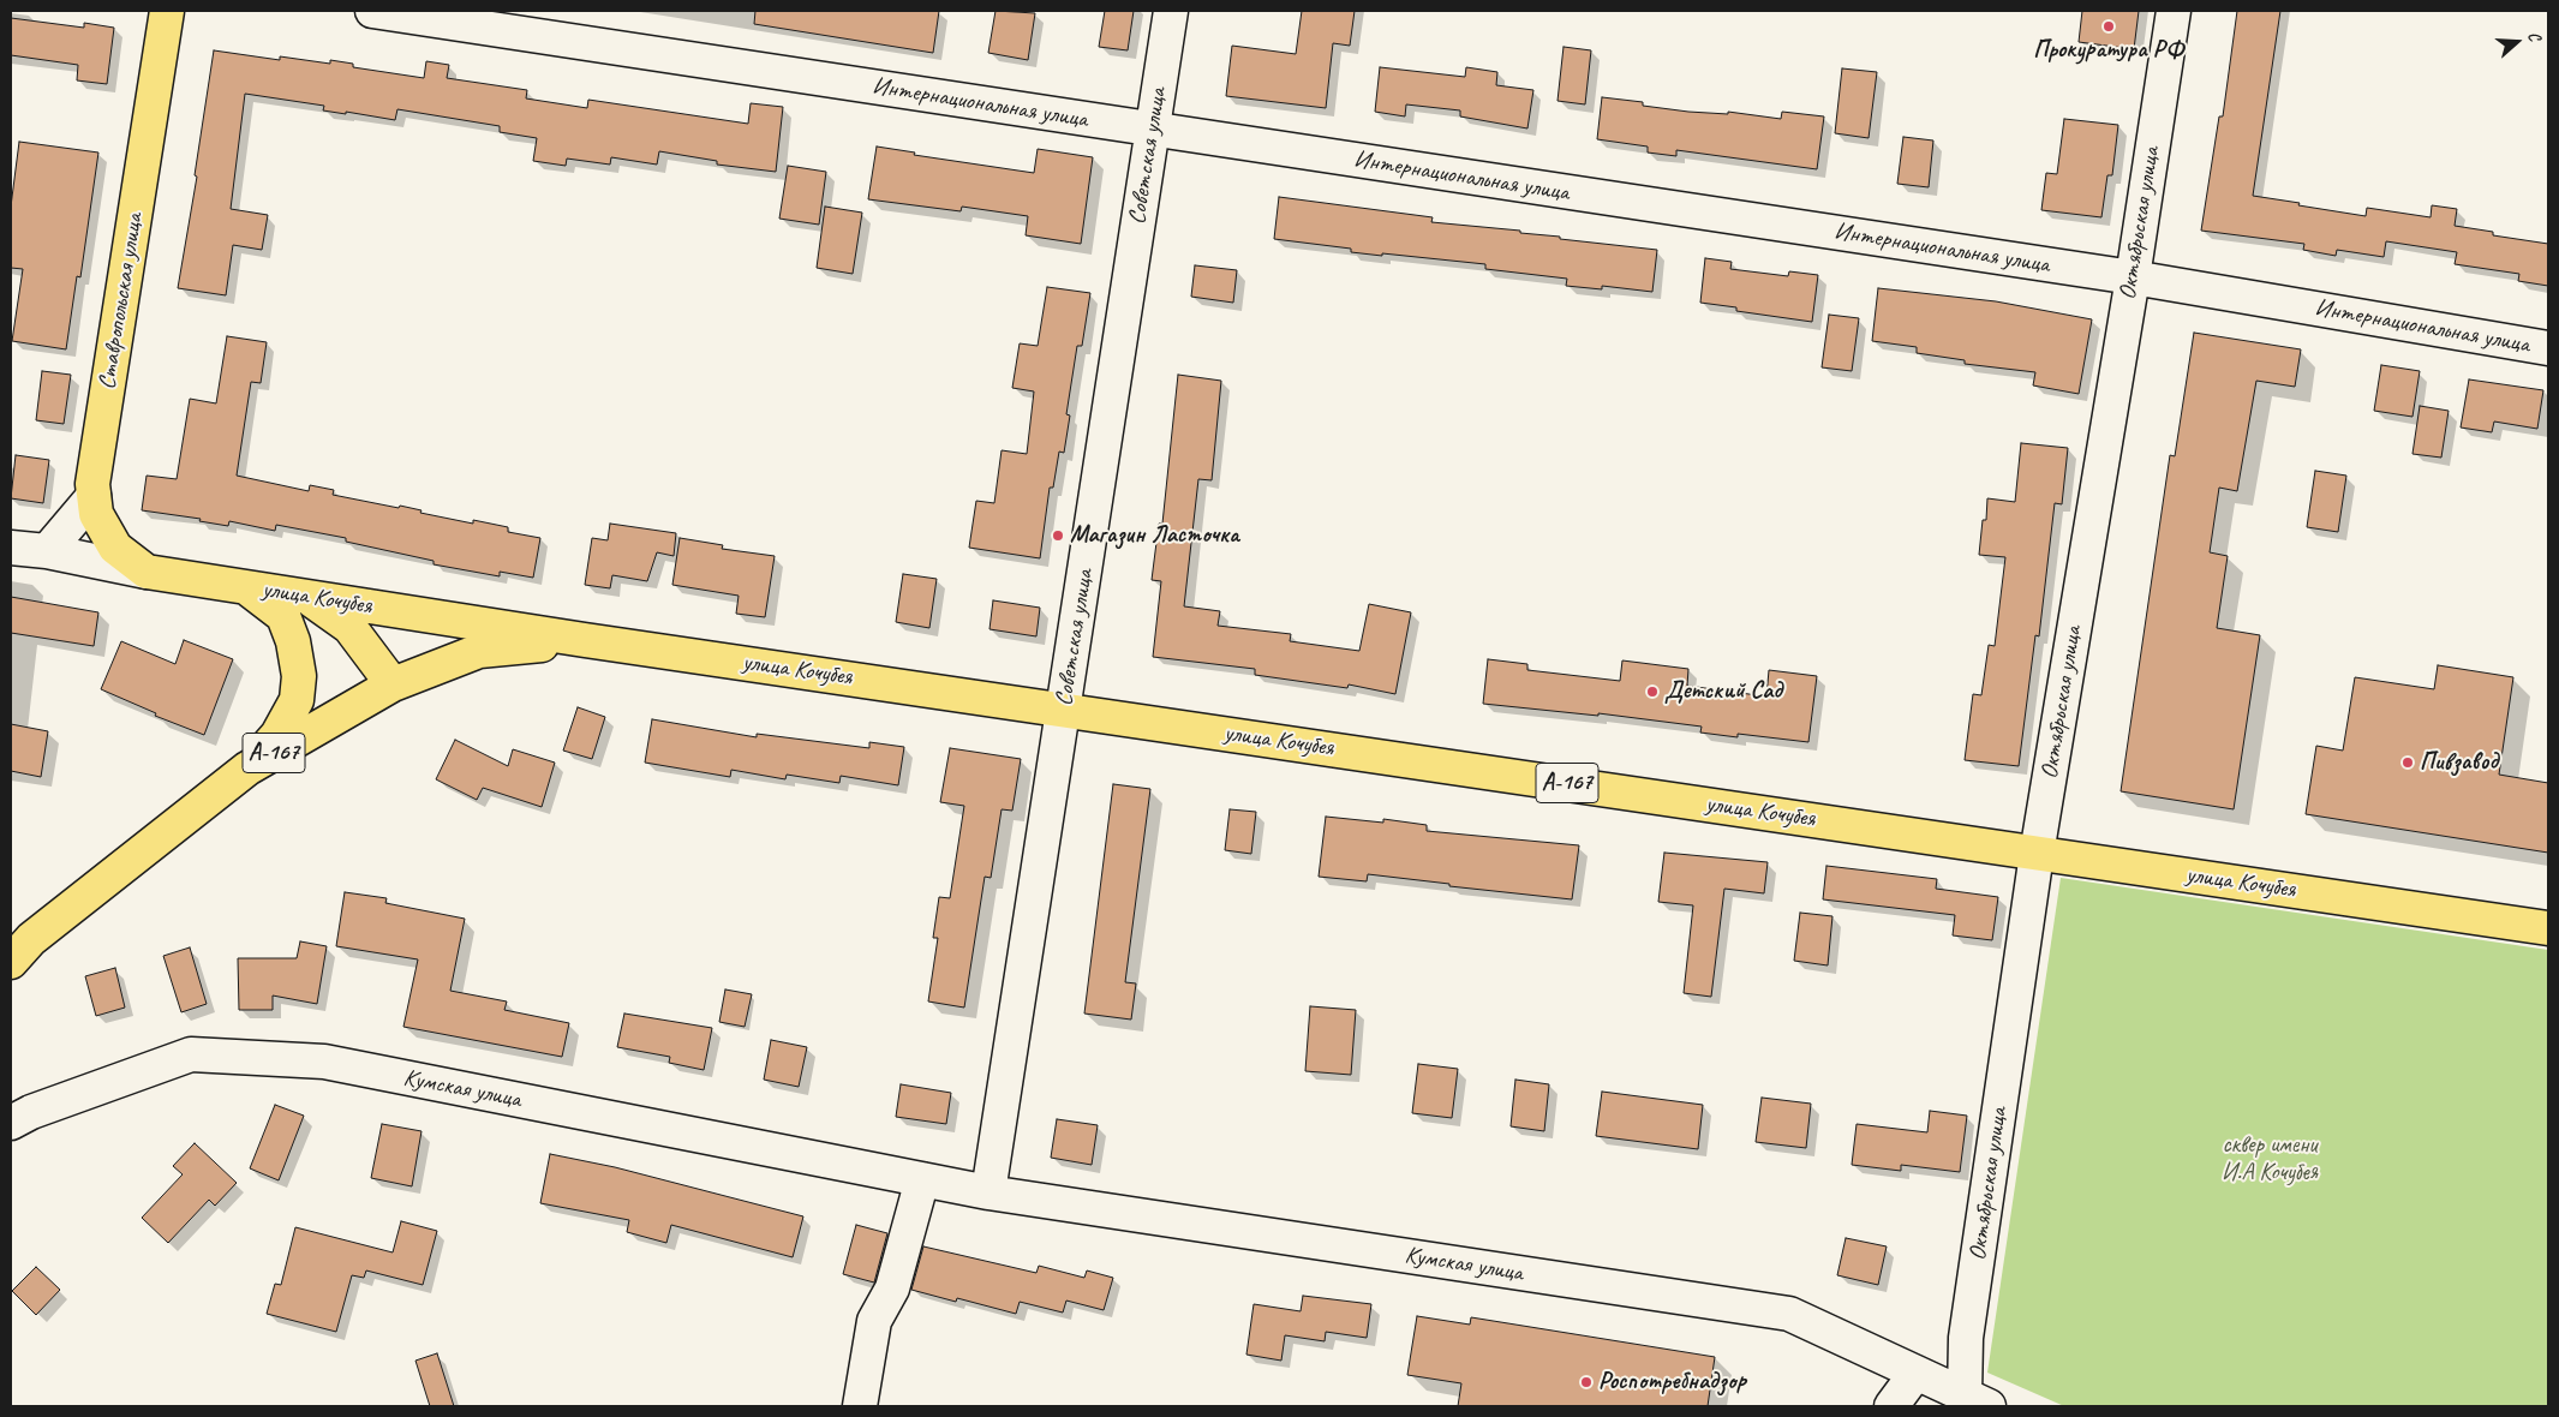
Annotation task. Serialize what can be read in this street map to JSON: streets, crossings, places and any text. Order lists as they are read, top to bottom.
{
  "streets": {
    "main road": ["Ставропольская улица", "улица Кочубея", "А-167"],
    "street": [
      "Интернациональная улица",
      "Советская улица",
      "Октябрьская улица",
      "Кумская улица"
    ]
  },
  "crossings": [
    ["Интернациональная улица", "Советская улица"],
    ["Интернациональная улица", "Октябрьская улица"],
    ["Советская улица", "улица Кочубея"],
    ["Советская улица", "Кумская улица"],
    ["Октябрьская улица", "улица Кочубея"],
    ["Октябрьская улица", "Кумская улица"],
    ["Ставропольская улица", "улица Кочубея"],
    ["улица Кочубея", "А-167"]
  ],
  "parks": ["сквер имени И.А Кочубея"],
  "places": [
    "Прокуратура РФ",
    "Магазин Ласточка",
    "Детский Сад",
    "Пивзавод",
    "Роспотребнадзор"
  ],
  "north": "right"
}
